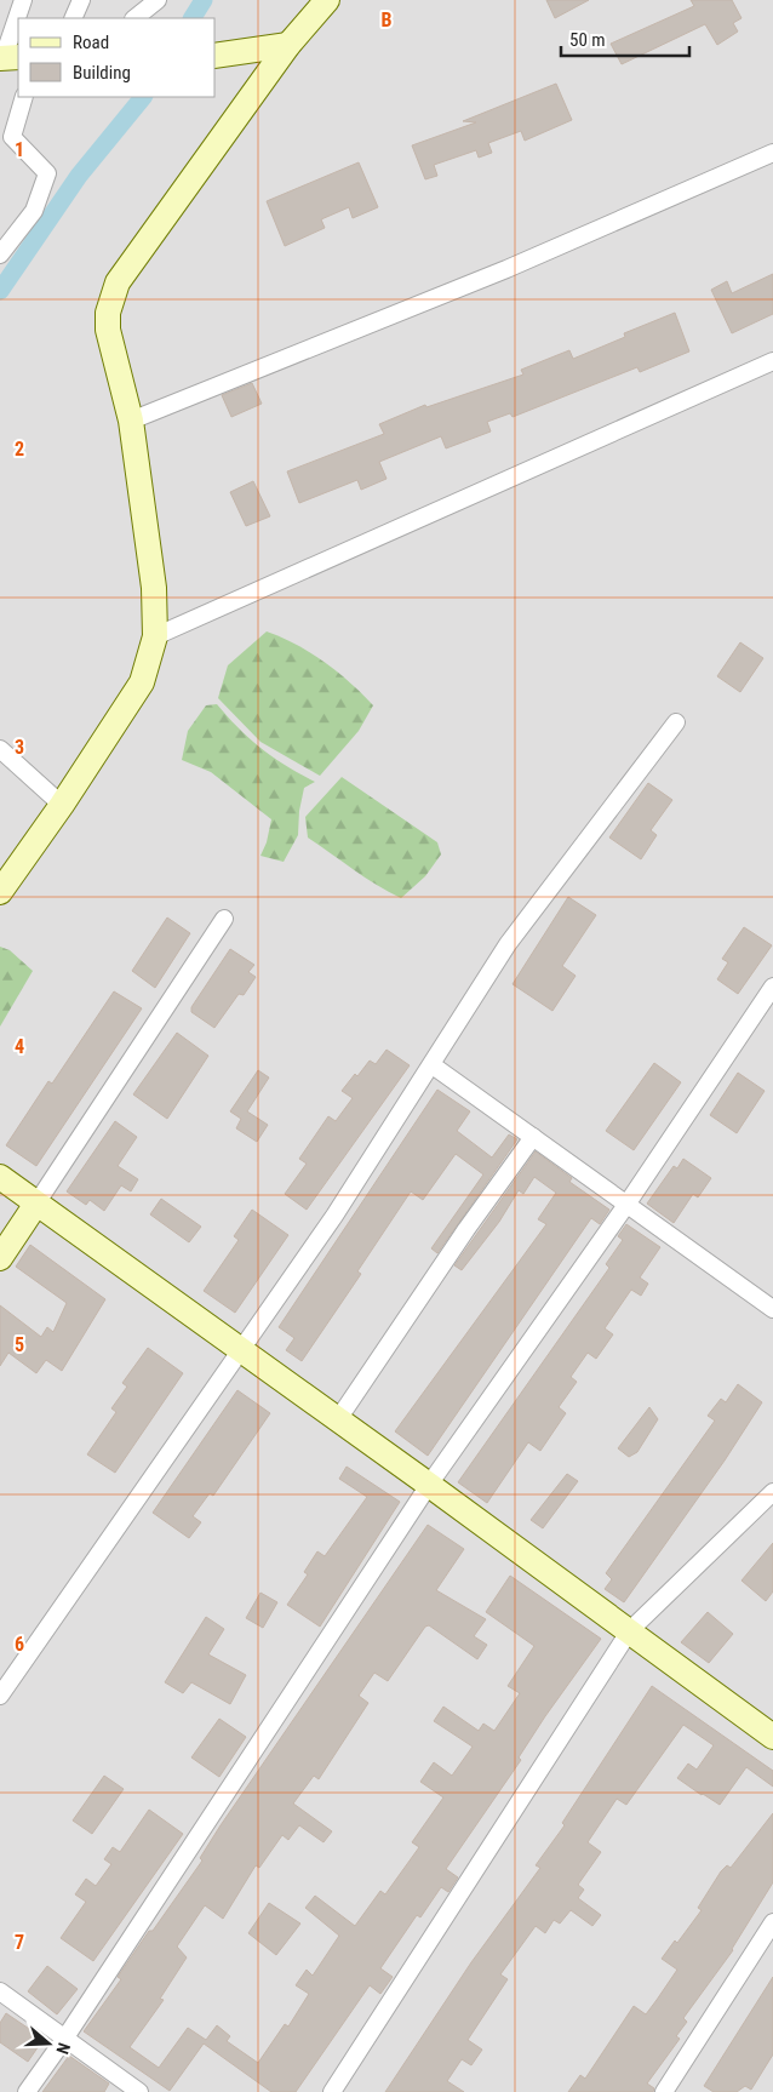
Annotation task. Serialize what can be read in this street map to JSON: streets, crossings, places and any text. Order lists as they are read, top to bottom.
{
  "legend": ["Road", "Building"],
  "scale_bar": "50 m",
  "north": "right",
  "grid": {
    "columns": ["B"],
    "rows": [
      "1",
      "2",
      "3",
      "4",
      "5",
      "6",
      "7"
    ]
  }
}
